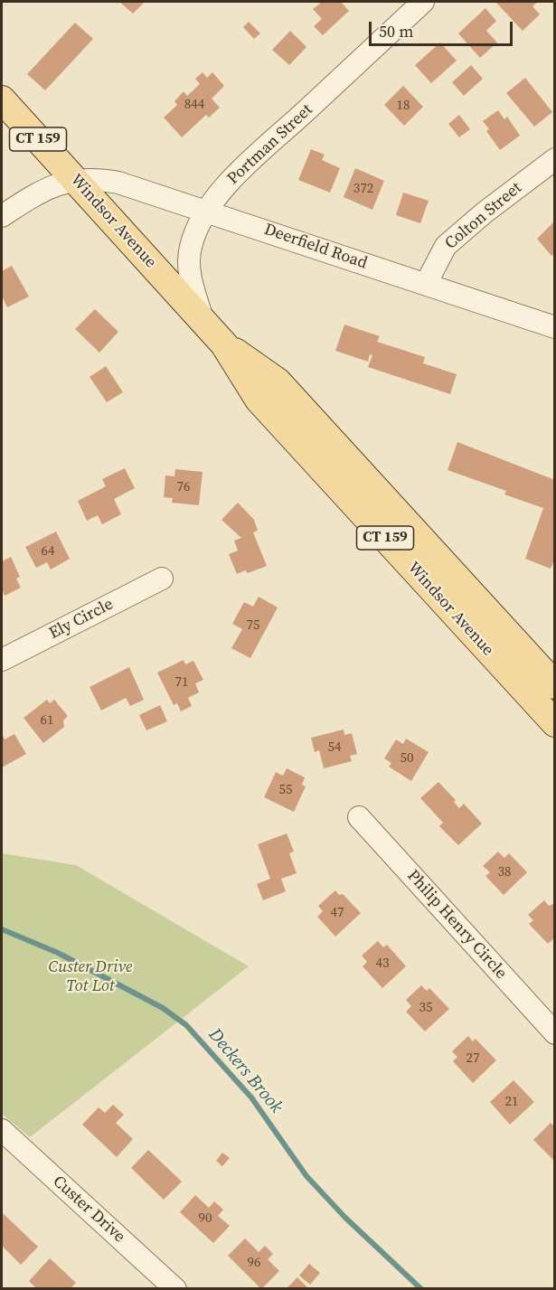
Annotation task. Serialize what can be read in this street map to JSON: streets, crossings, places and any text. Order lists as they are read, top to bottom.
{
  "streets": {
    "main road": ["CT 159", "Windsor Avenue"],
    "street": [
      "Portman Street",
      "Colton Street",
      "Deerfield Road",
      "Ely Circle",
      "Philip Henry Circle",
      "Custer Drive"
    ]
  },
  "crossings": [
    ["Portman Street", "Windsor Avenue"],
    ["Portman Street", "Deerfield Road"],
    ["Colton Street", "Deerfield Road"],
    ["Windsor Avenue", "Deerfield Road"]
  ],
  "water": ["Deckers Brook"],
  "parks": ["Custer Drive Tot Lot"],
  "house_numbers": [
    "844",
    "18",
    "372",
    "76",
    "64",
    "75",
    "71",
    "61",
    "54",
    "50",
    "55",
    "38",
    "47",
    "43",
    "35",
    "27",
    "21",
    "90",
    "96"
  ],
  "scale_bar": "50 m"
}
